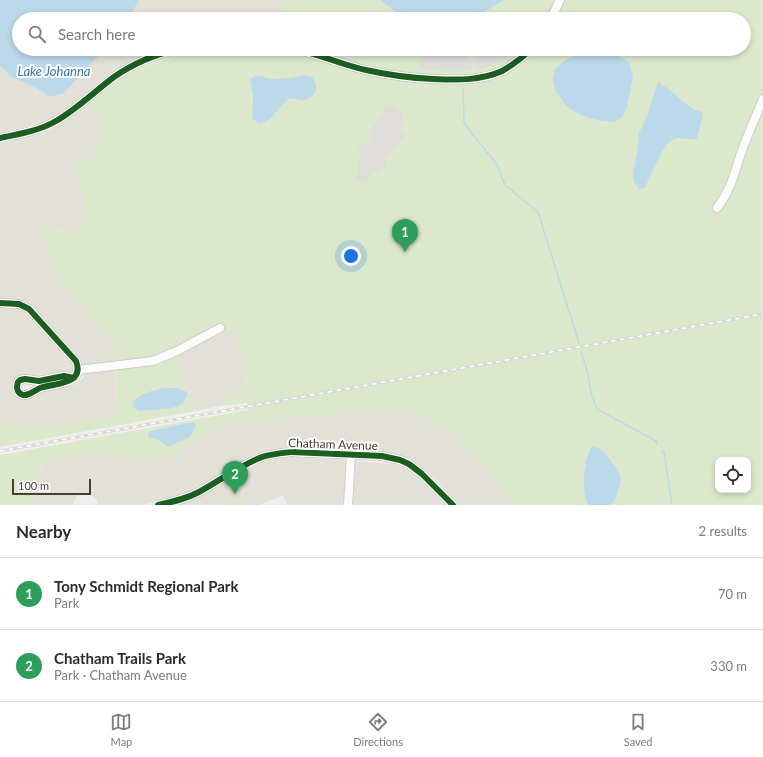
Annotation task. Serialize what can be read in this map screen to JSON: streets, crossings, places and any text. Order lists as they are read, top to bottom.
{
  "streets": {
    "street": ["Chatham Avenue"]
  },
  "water": ["Lake Johanna"],
  "scale_bar": "100 m",
  "page": {
    "search": "Search here",
    "pins": ["1", "2"],
    "scale": "100 m",
    "heading": ["Nearby", "2 results"],
    "list": [
      {
        "mark": "1",
        "name": "Tony Schmidt Regional Park",
        "note": "Park",
        "value": "70 m"
      },
      {
        "mark": "2",
        "name": "Chatham Trails Park",
        "note": "Park · Chatham Avenue",
        "value": "330 m"
      }
    ],
    "nav": ["Map", "Directions", "Saved"]
  }
}
